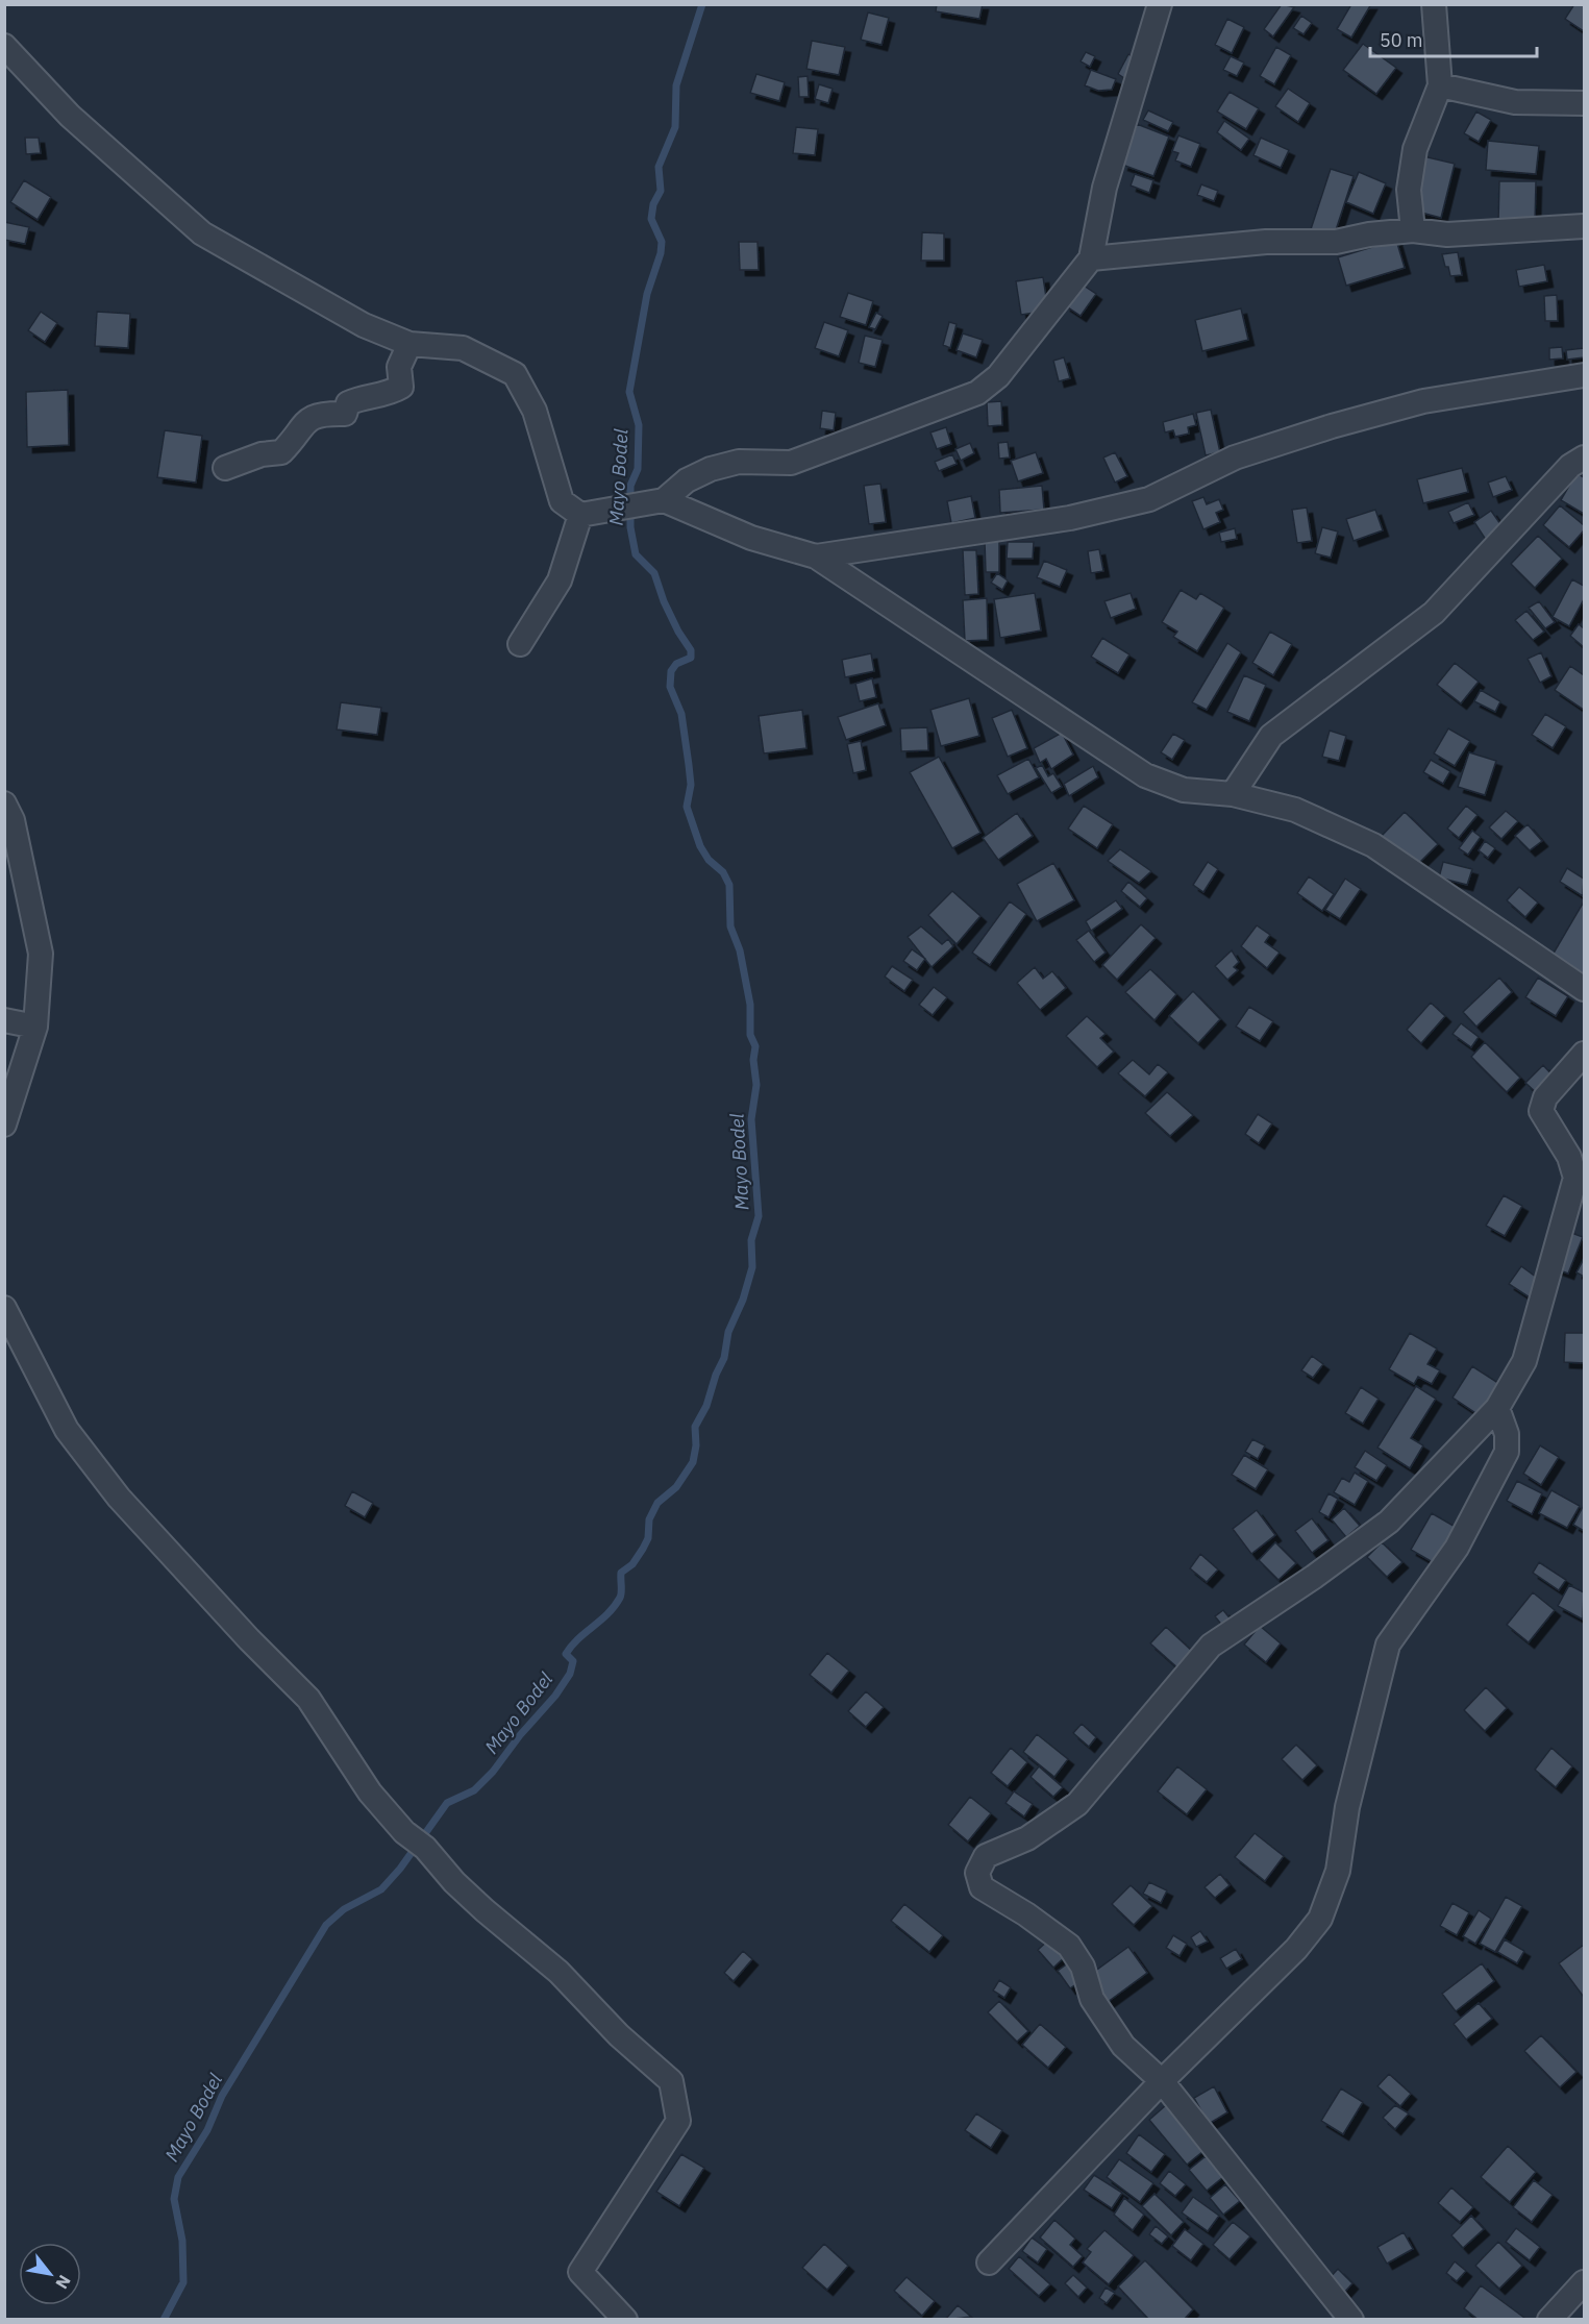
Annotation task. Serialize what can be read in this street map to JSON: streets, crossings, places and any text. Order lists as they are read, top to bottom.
{
  "water": ["Mayo Bodel"],
  "scale_bar": "50 m",
  "north": "bottom right"
}
